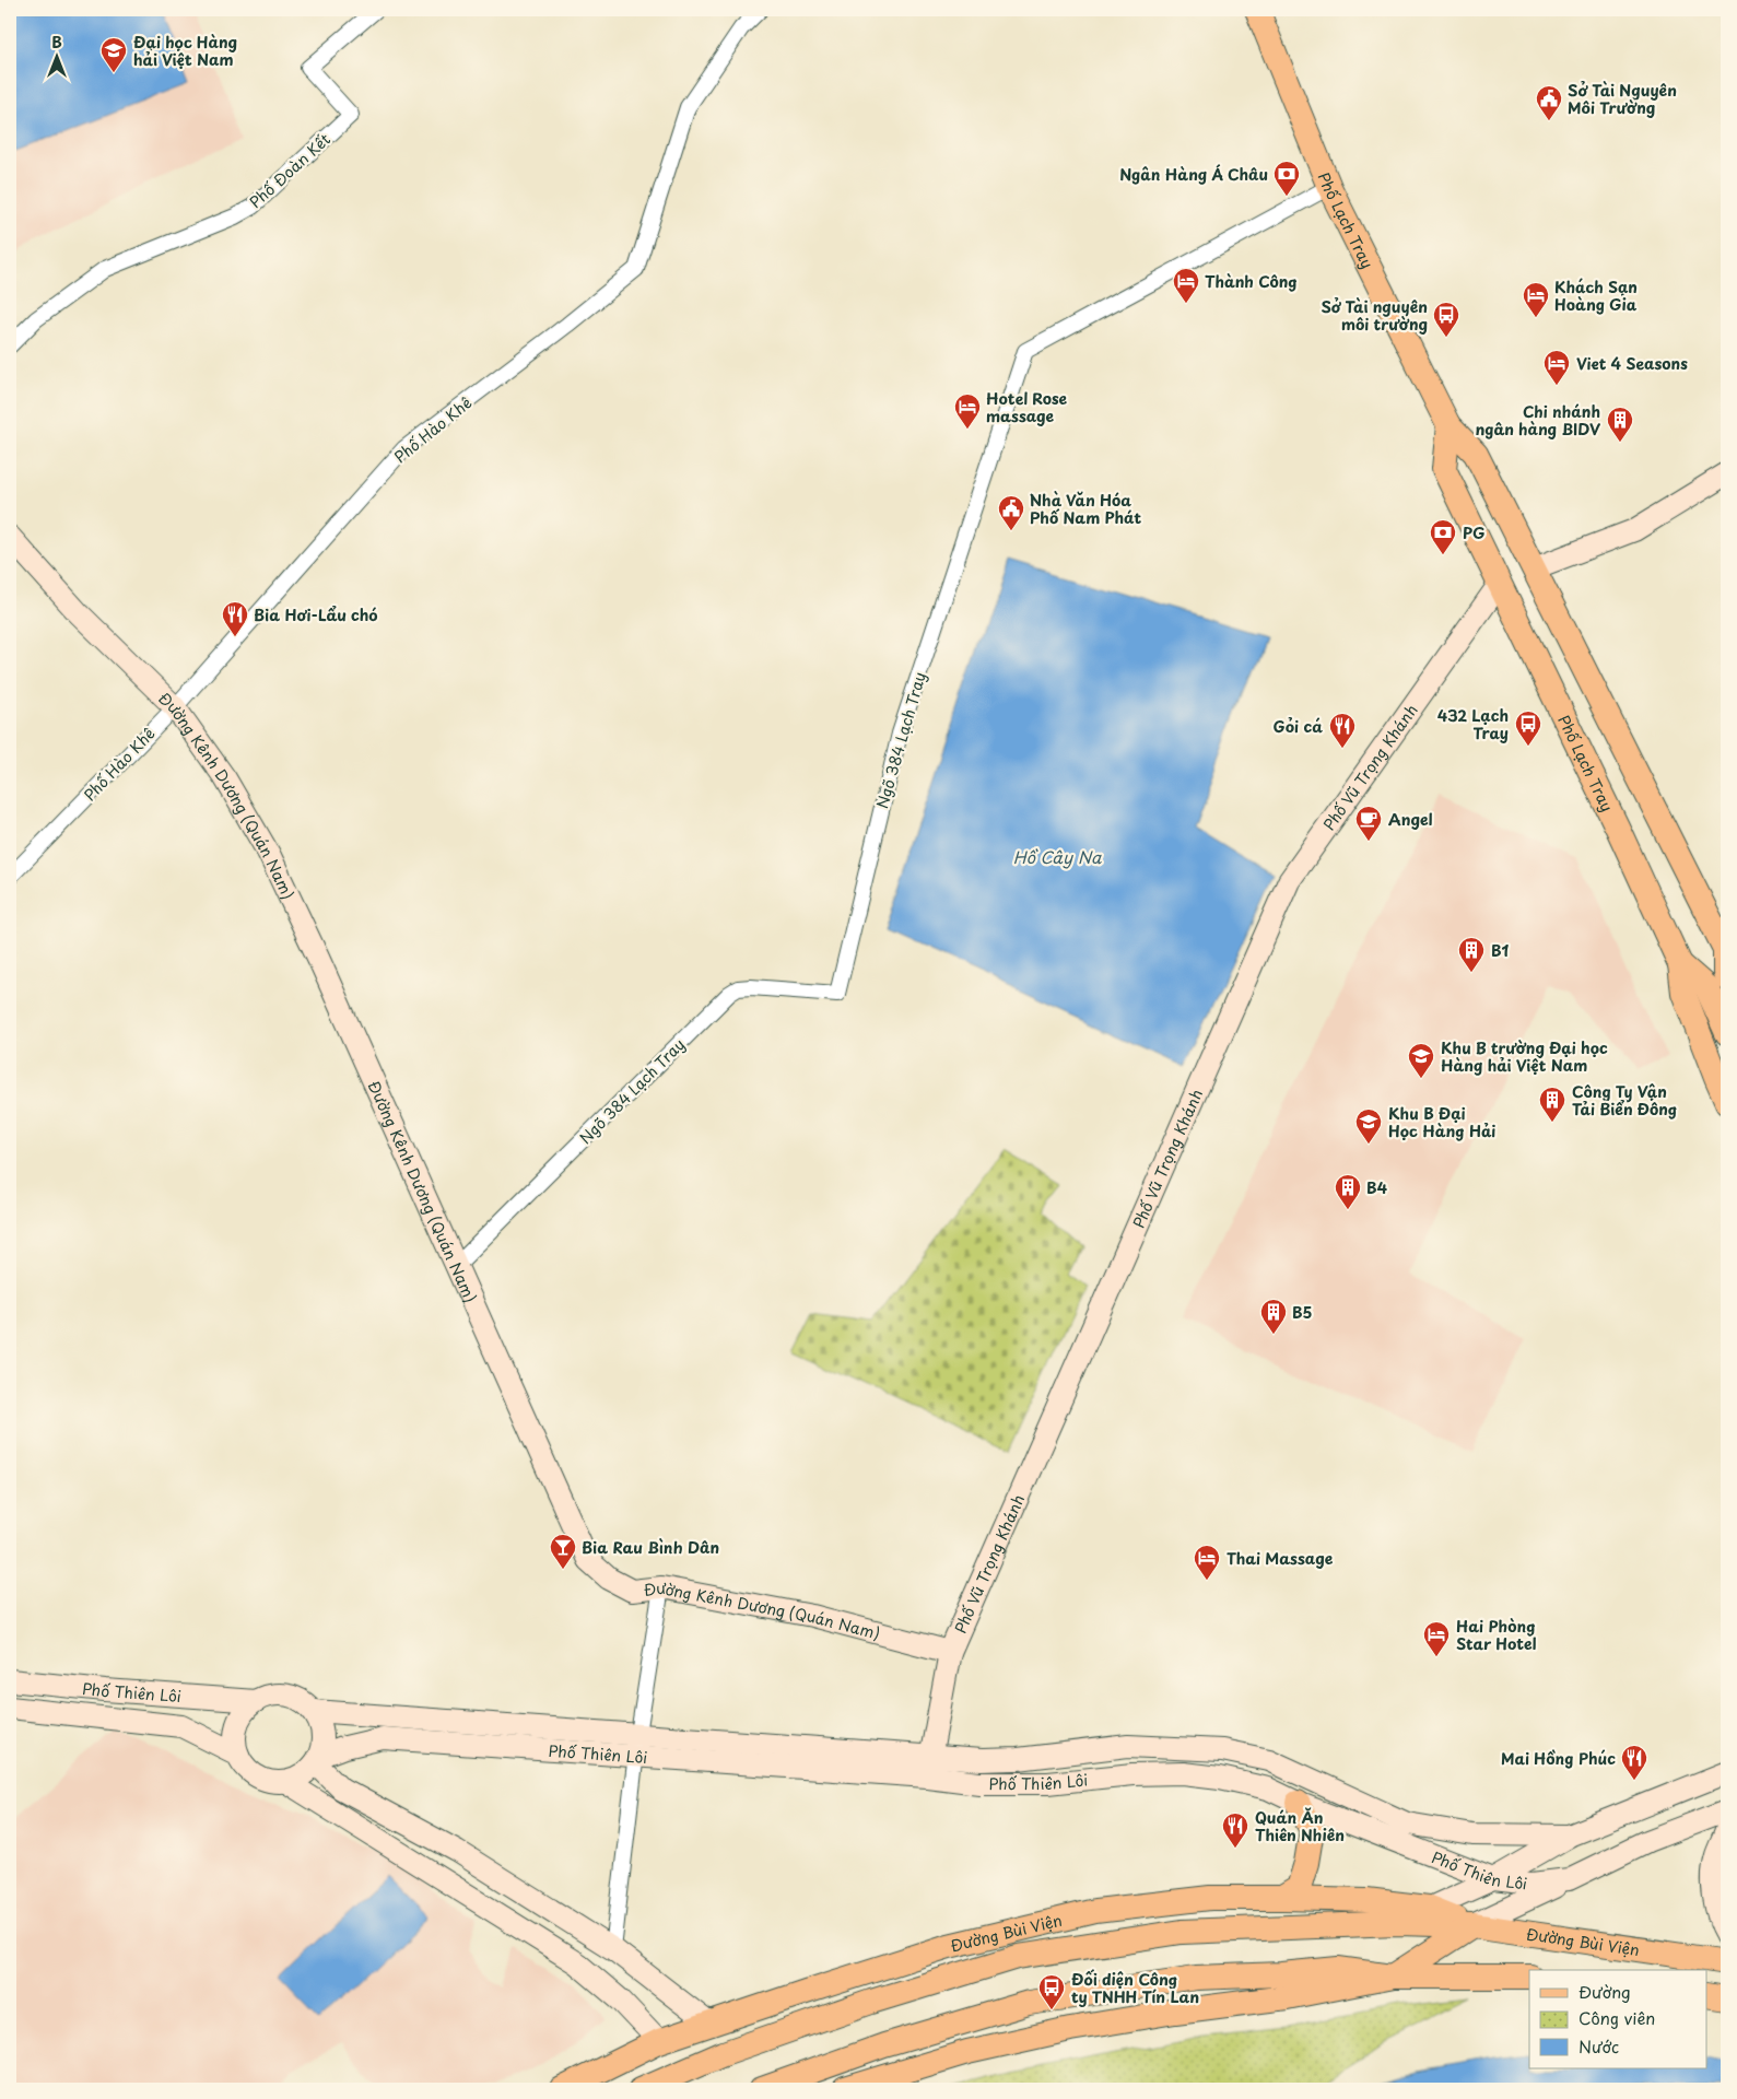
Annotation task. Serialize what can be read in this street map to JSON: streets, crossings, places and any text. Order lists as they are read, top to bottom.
{
  "streets": {
    "main road": [
      "Phố Lạch Tray",
      "Phố Vũ Trọng Khánh",
      "Đường Kênh Dương (Quán Nam)",
      "Phố Thiên Lôi",
      "Đường Bùi Viện"
    ],
    "street": ["Phố Đoàn Kết", "Phố Hào Khê", "Ngõ 384 Lạch Tray"]
  },
  "crossings": [
    ["Phố Lạch Tray", "Ngõ 384 Lạch Tray"],
    ["Phố Lạch Tray", "Phố Vũ Trọng Khánh"],
    ["Phố Hào Khê", "Đường Kênh Dương (Quán Nam)"],
    ["Ngõ 384 Lạch Tray", "Đường Kênh Dương (Quán Nam)"],
    ["Phố Vũ Trọng Khánh", "Đường Kênh Dương (Quán Nam)"],
    ["Phố Vũ Trọng Khánh", "Phố Thiên Lôi"]
  ],
  "water": ["Hồ Cây Na"],
  "places": {
    "school or university": ["Đại học Hàng hải Việt Nam", "Khu B trường Đại học Hàng hải Việt Nam", "Khu B Đại Học Hàng Hải"],
    "public building": ["Sở Tài Nguyên Môi Trường", "Nhà Văn Hóa Phố Nam Phát"],
    "bank": ["Ngân Hàng Á Châu", "PG"],
    "hotel": [
      "Thành Công",
      "Khách Sạn Hoàng Gia",
      "Viet 4 Seasons",
      "Hotel Rose massage",
      "Thai Massage",
      "Hai Phòng Star Hotel"
    ],
    "bus stop": ["Sở Tài nguyên môi trường", "432 Lạch Tray", "Đối diện Công ty TNHH Tín Lan"],
    "building": [
      "Chi nhánh ngân hàng BIDV",
      "B1",
      "Công Ty Vận Tải Biển Đông",
      "B4",
      "B5"
    ],
    "restaurant": [
      "Bia Hơi-Lẩu chó",
      "Gỏi cá",
      "Mai Hồng Phúc",
      "Quán Ăn Thiên Nhiên"
    ],
    "cafe": ["Angel"],
    "bar": ["Bia Rau Bình Dân"]
  },
  "legend": ["Đường", "Công viên", "Nước"],
  "north": "top"
}
